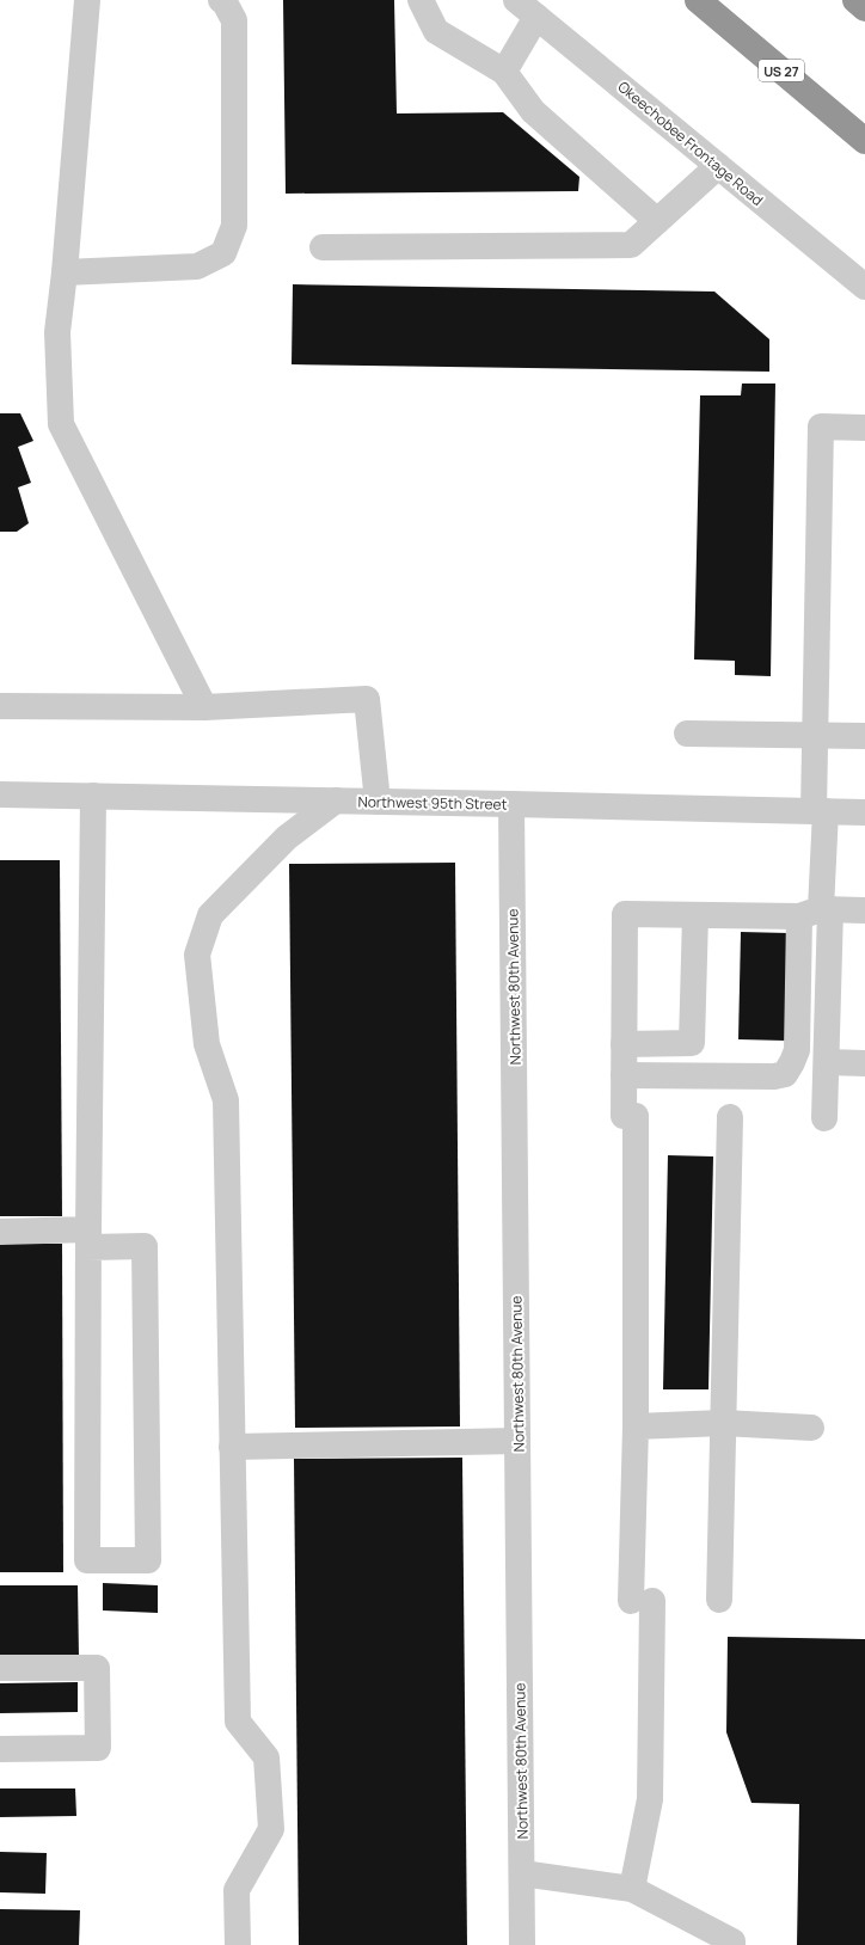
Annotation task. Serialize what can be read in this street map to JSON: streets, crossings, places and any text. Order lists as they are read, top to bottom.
{
  "streets": {
    "highway": ["US 27"],
    "street": ["Okeechobee Frontage Road", "Northwest 95th Street", "Northwest 80th Avenue"]
  },
  "crossings": [
    ["Northwest 95th Street", "Northwest 80th Avenue"]
  ]
}
